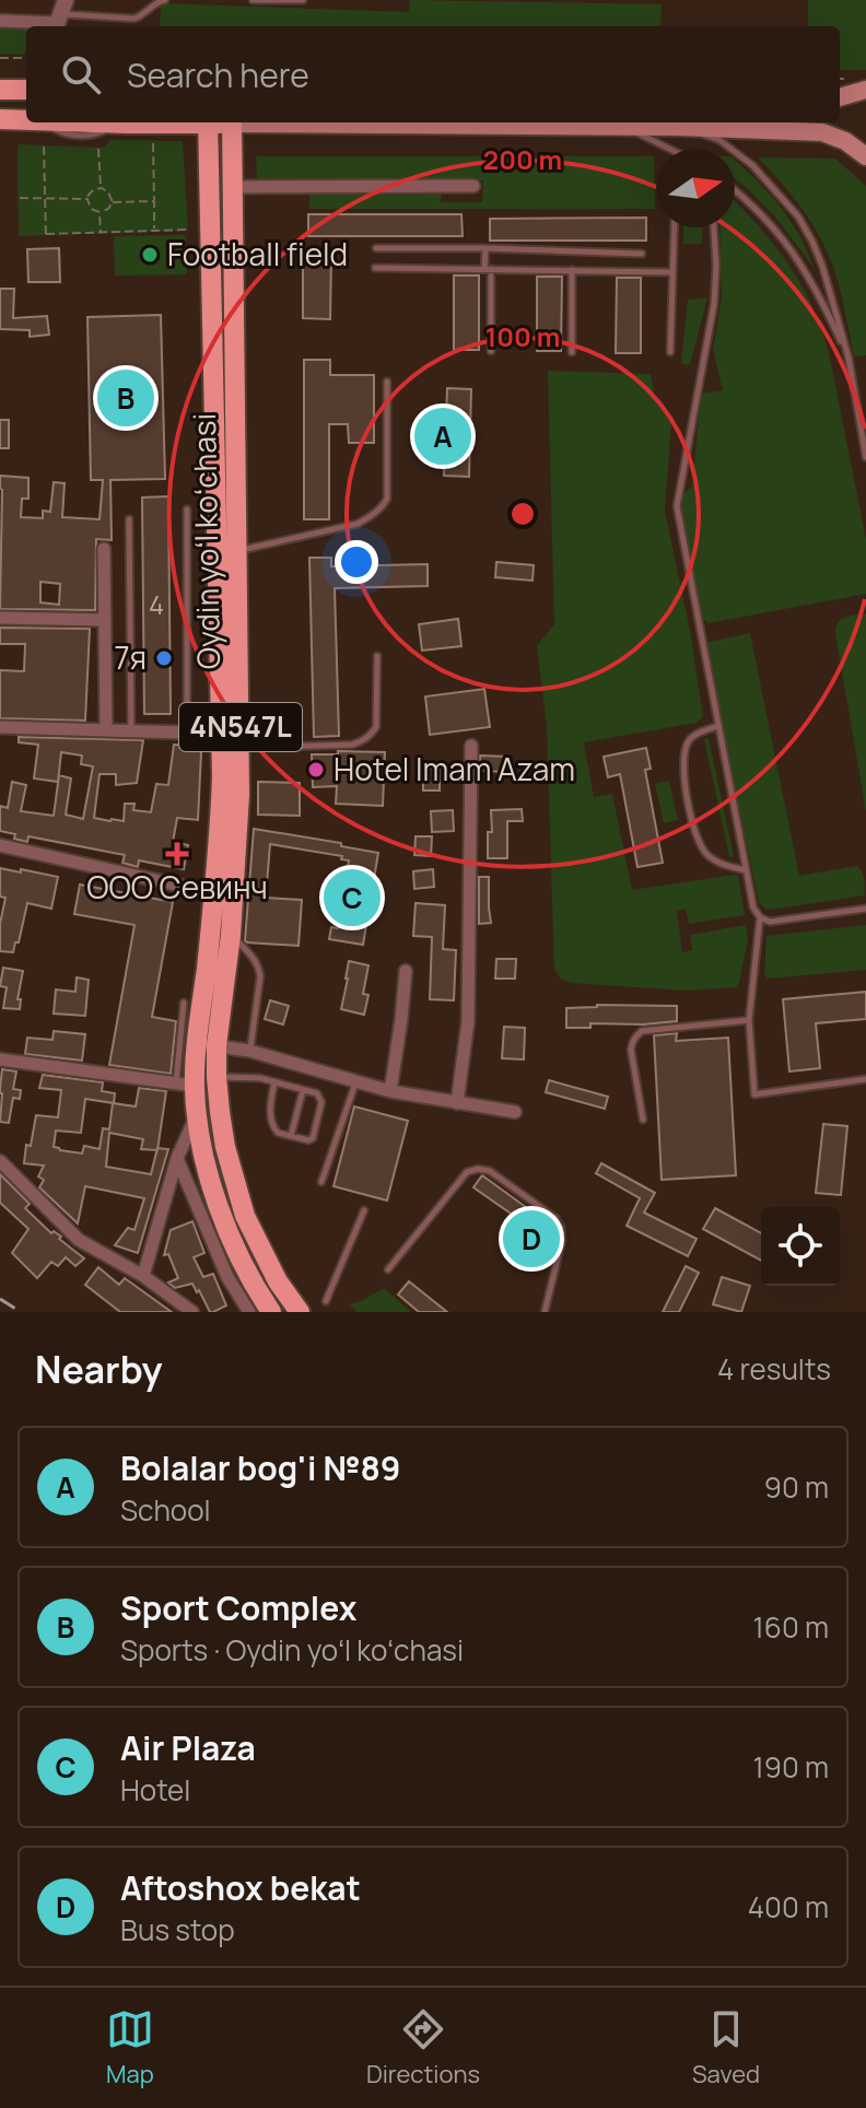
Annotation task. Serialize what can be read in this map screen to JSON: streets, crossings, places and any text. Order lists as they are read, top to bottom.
{
  "streets": {
    "main road": ["Oydin yoʻl koʻchasi", "4N547L"]
  },
  "places": {
    "other": ["Football field", "7я", "Hotel Imam Azam"],
    "health": ["ООО Севинч"]
  },
  "house_numbers": ["4"],
  "north": "right",
  "page": {
    "search": "Search here",
    "pins": [
      "B",
      "A",
      "C",
      "D"
    ],
    "heading": ["Nearby", "4 results"],
    "list": [
      {
        "mark": "A",
        "name": "Bolalar bog'i №89",
        "note": "School",
        "value": "90 m"
      },
      {
        "mark": "B",
        "name": "Sport Complex",
        "note": "Sports · Oydin yoʻl koʻchasi",
        "value": "160 m"
      },
      {
        "mark": "C",
        "name": "Air Plaza",
        "note": "Hotel",
        "value": "190 m"
      },
      {
        "mark": "D",
        "name": "Aftoshox bekat",
        "note": "Bus stop",
        "value": "400 m"
      }
    ],
    "nav": ["Map", "Directions", "Saved"]
  },
  "rings": ["200 m", "100 m"]
}
